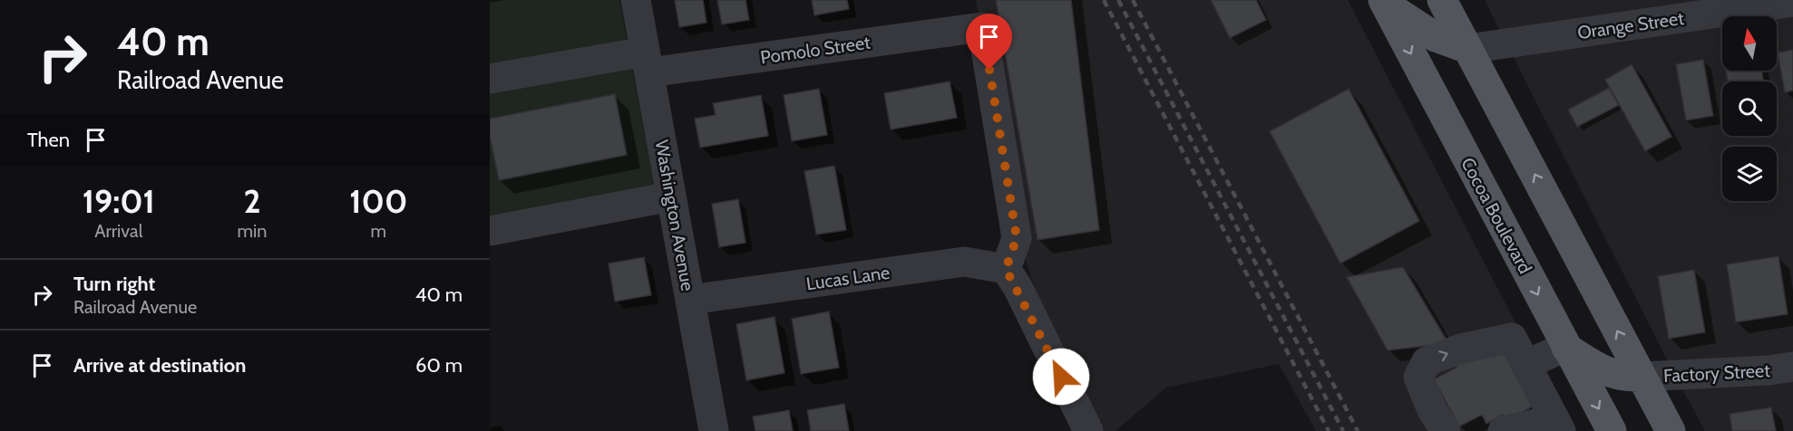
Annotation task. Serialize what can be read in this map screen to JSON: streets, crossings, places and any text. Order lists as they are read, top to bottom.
{
  "streets": {
    "main road": ["Cocoa Boulevard"],
    "street": [
      "Orange Street",
      "Pomolo Street",
      "Washington Avenue",
      "Lucas Lane",
      "Factory Street"
    ]
  },
  "crossings": [
    ["Pomolo Street", "Washington Avenue"],
    ["Pomolo Street", "Lucas Lane"],
    ["Washington Avenue", "Lucas Lane"]
  ],
  "north": "top",
  "page": {
    "turn": ["40 m", "Railroad Avenue"],
    "then": "Then",
    "eta": [
      "19:01",
      "Arrival",
      "2",
      "min",
      "100",
      "m"
    ],
    "list": [
      {
        "name": "Turn right",
        "note": "Railroad Avenue",
        "value": "40 m"
      },
      {
        "name": "Arrive at destination",
        "value": "60 m"
      }
    ]
  }
}
